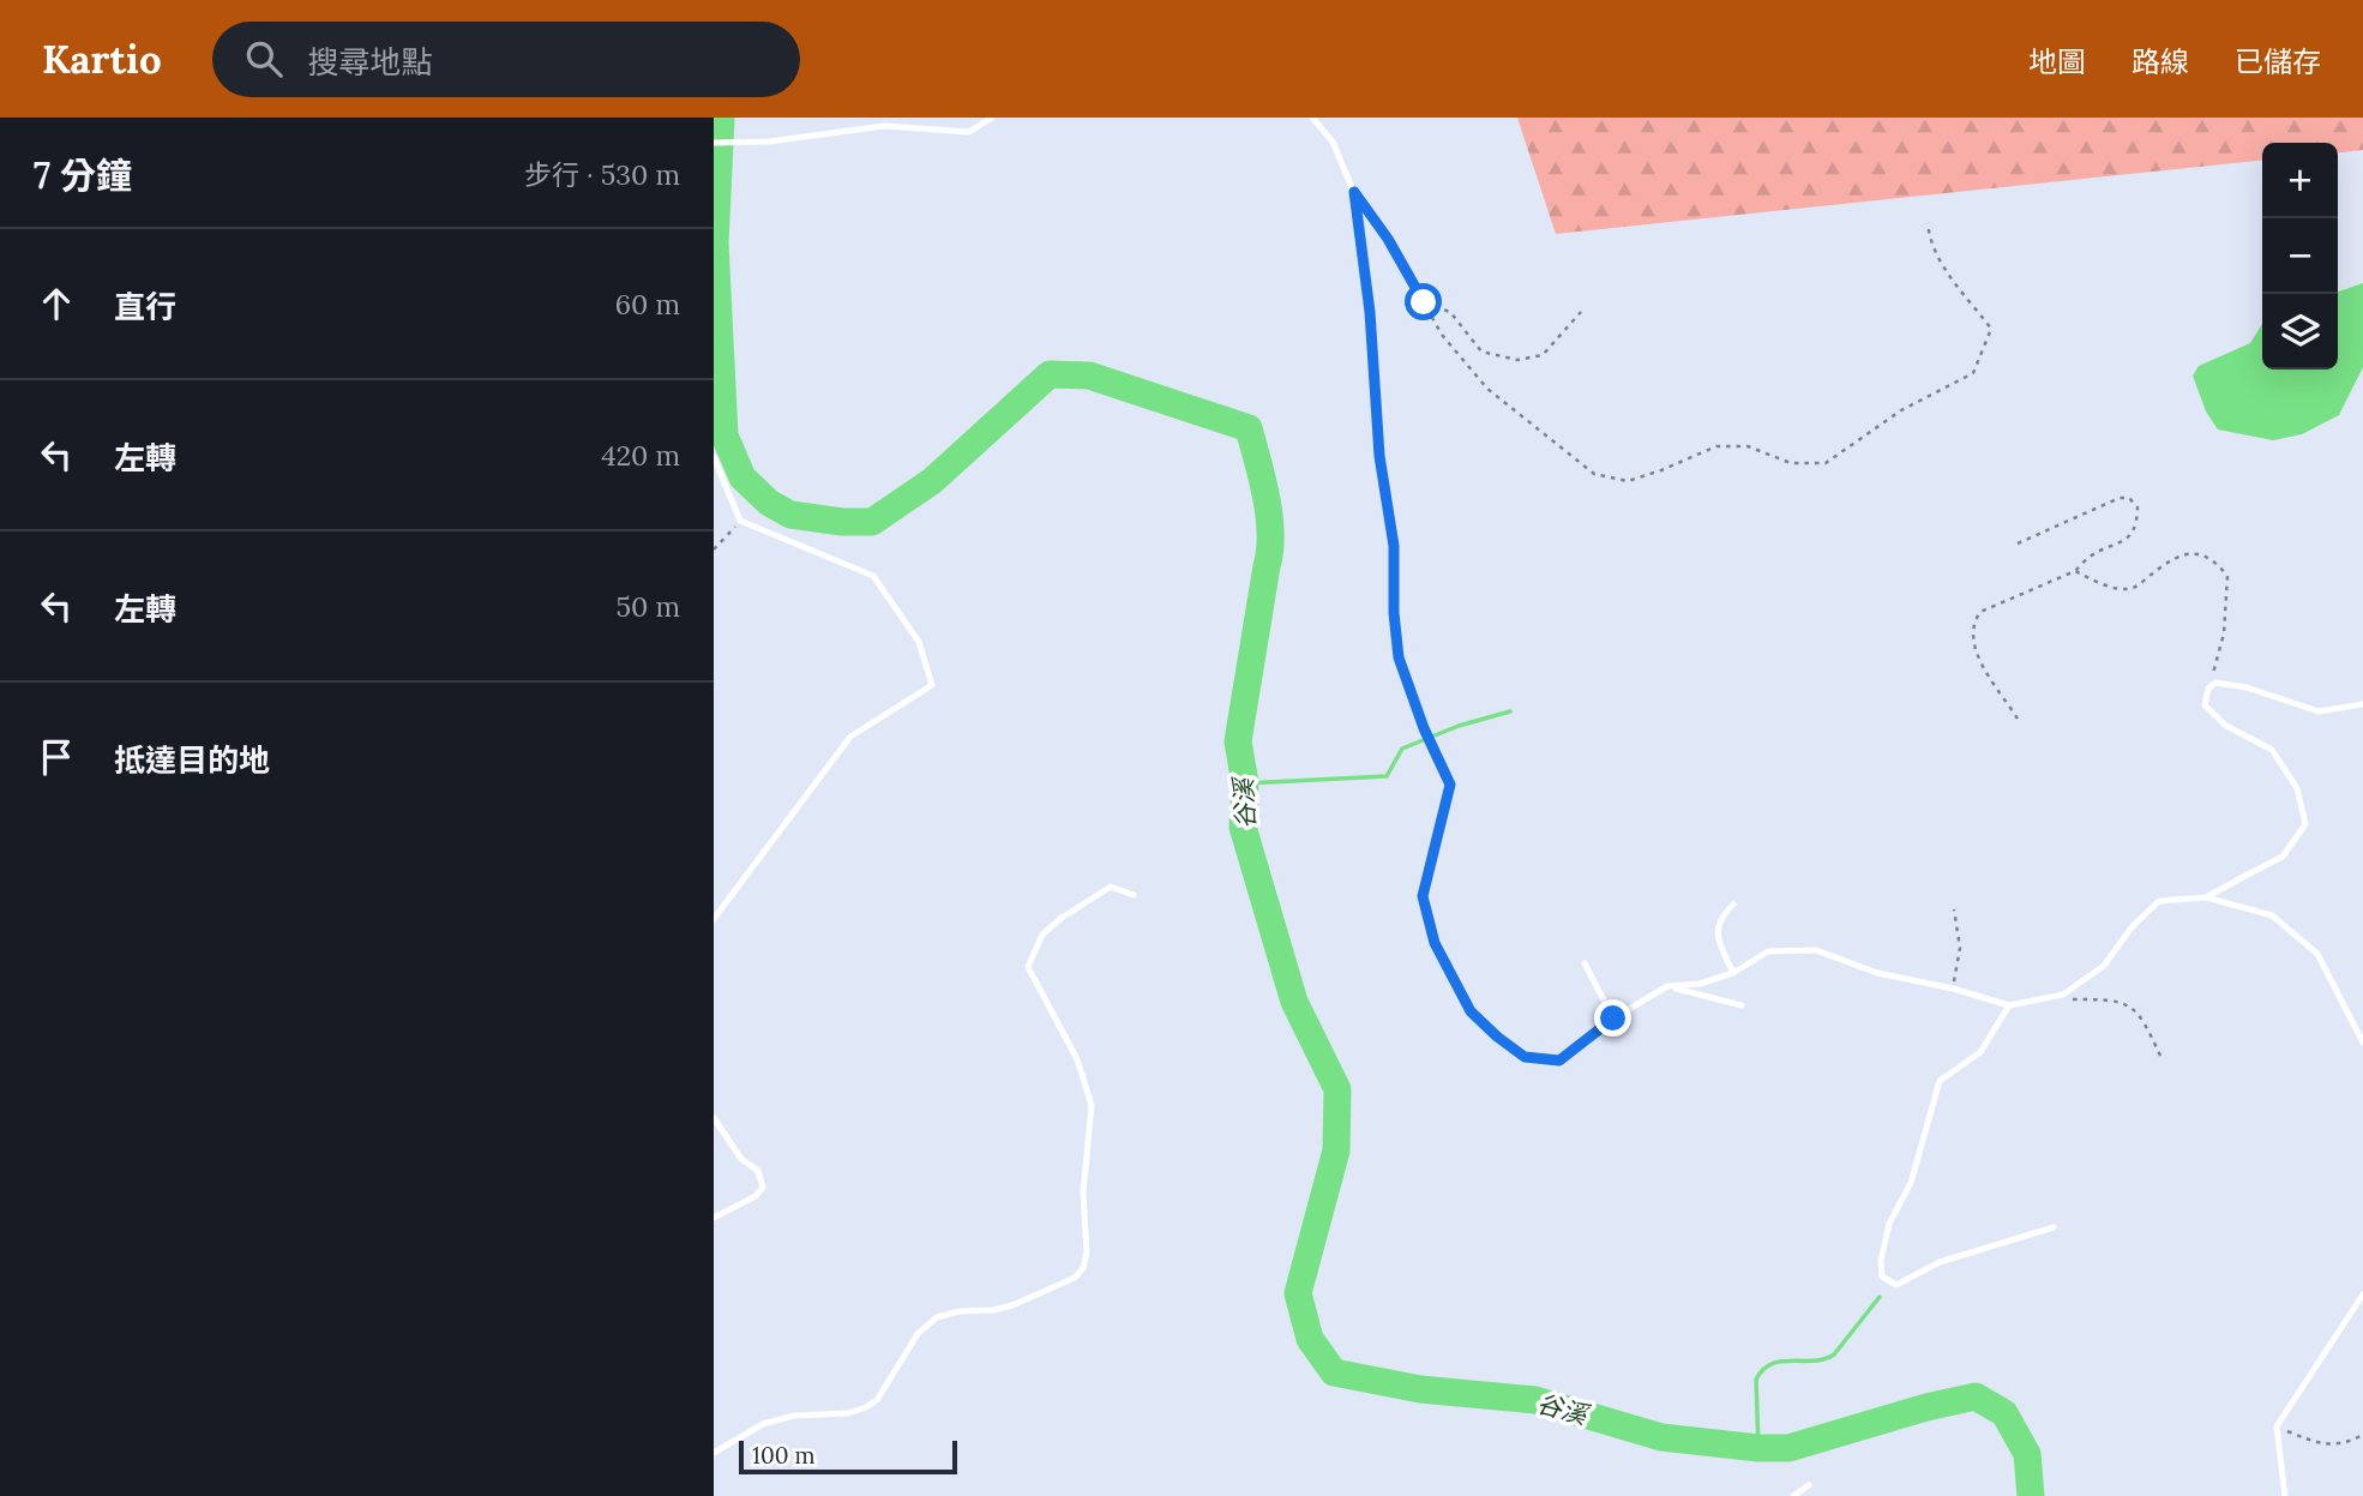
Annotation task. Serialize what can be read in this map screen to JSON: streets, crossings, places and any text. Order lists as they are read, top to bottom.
{
  "water": ["谷溪"],
  "scale_bar": "100 m",
  "page": {
    "header": "Kartio",
    "search": "搜尋地點",
    "nav": ["地圖", "路線", "已儲存"],
    "heading": ["7 分鐘", "步行 · 530 m"],
    "map_buttons": ["+", "−"],
    "list": [
      ["直行", "60 m"],
      ["左轉", "420 m"],
      ["左轉", "50 m"],
      "抵達目的地"
    ],
    "scale": "100 m"
  }
}
